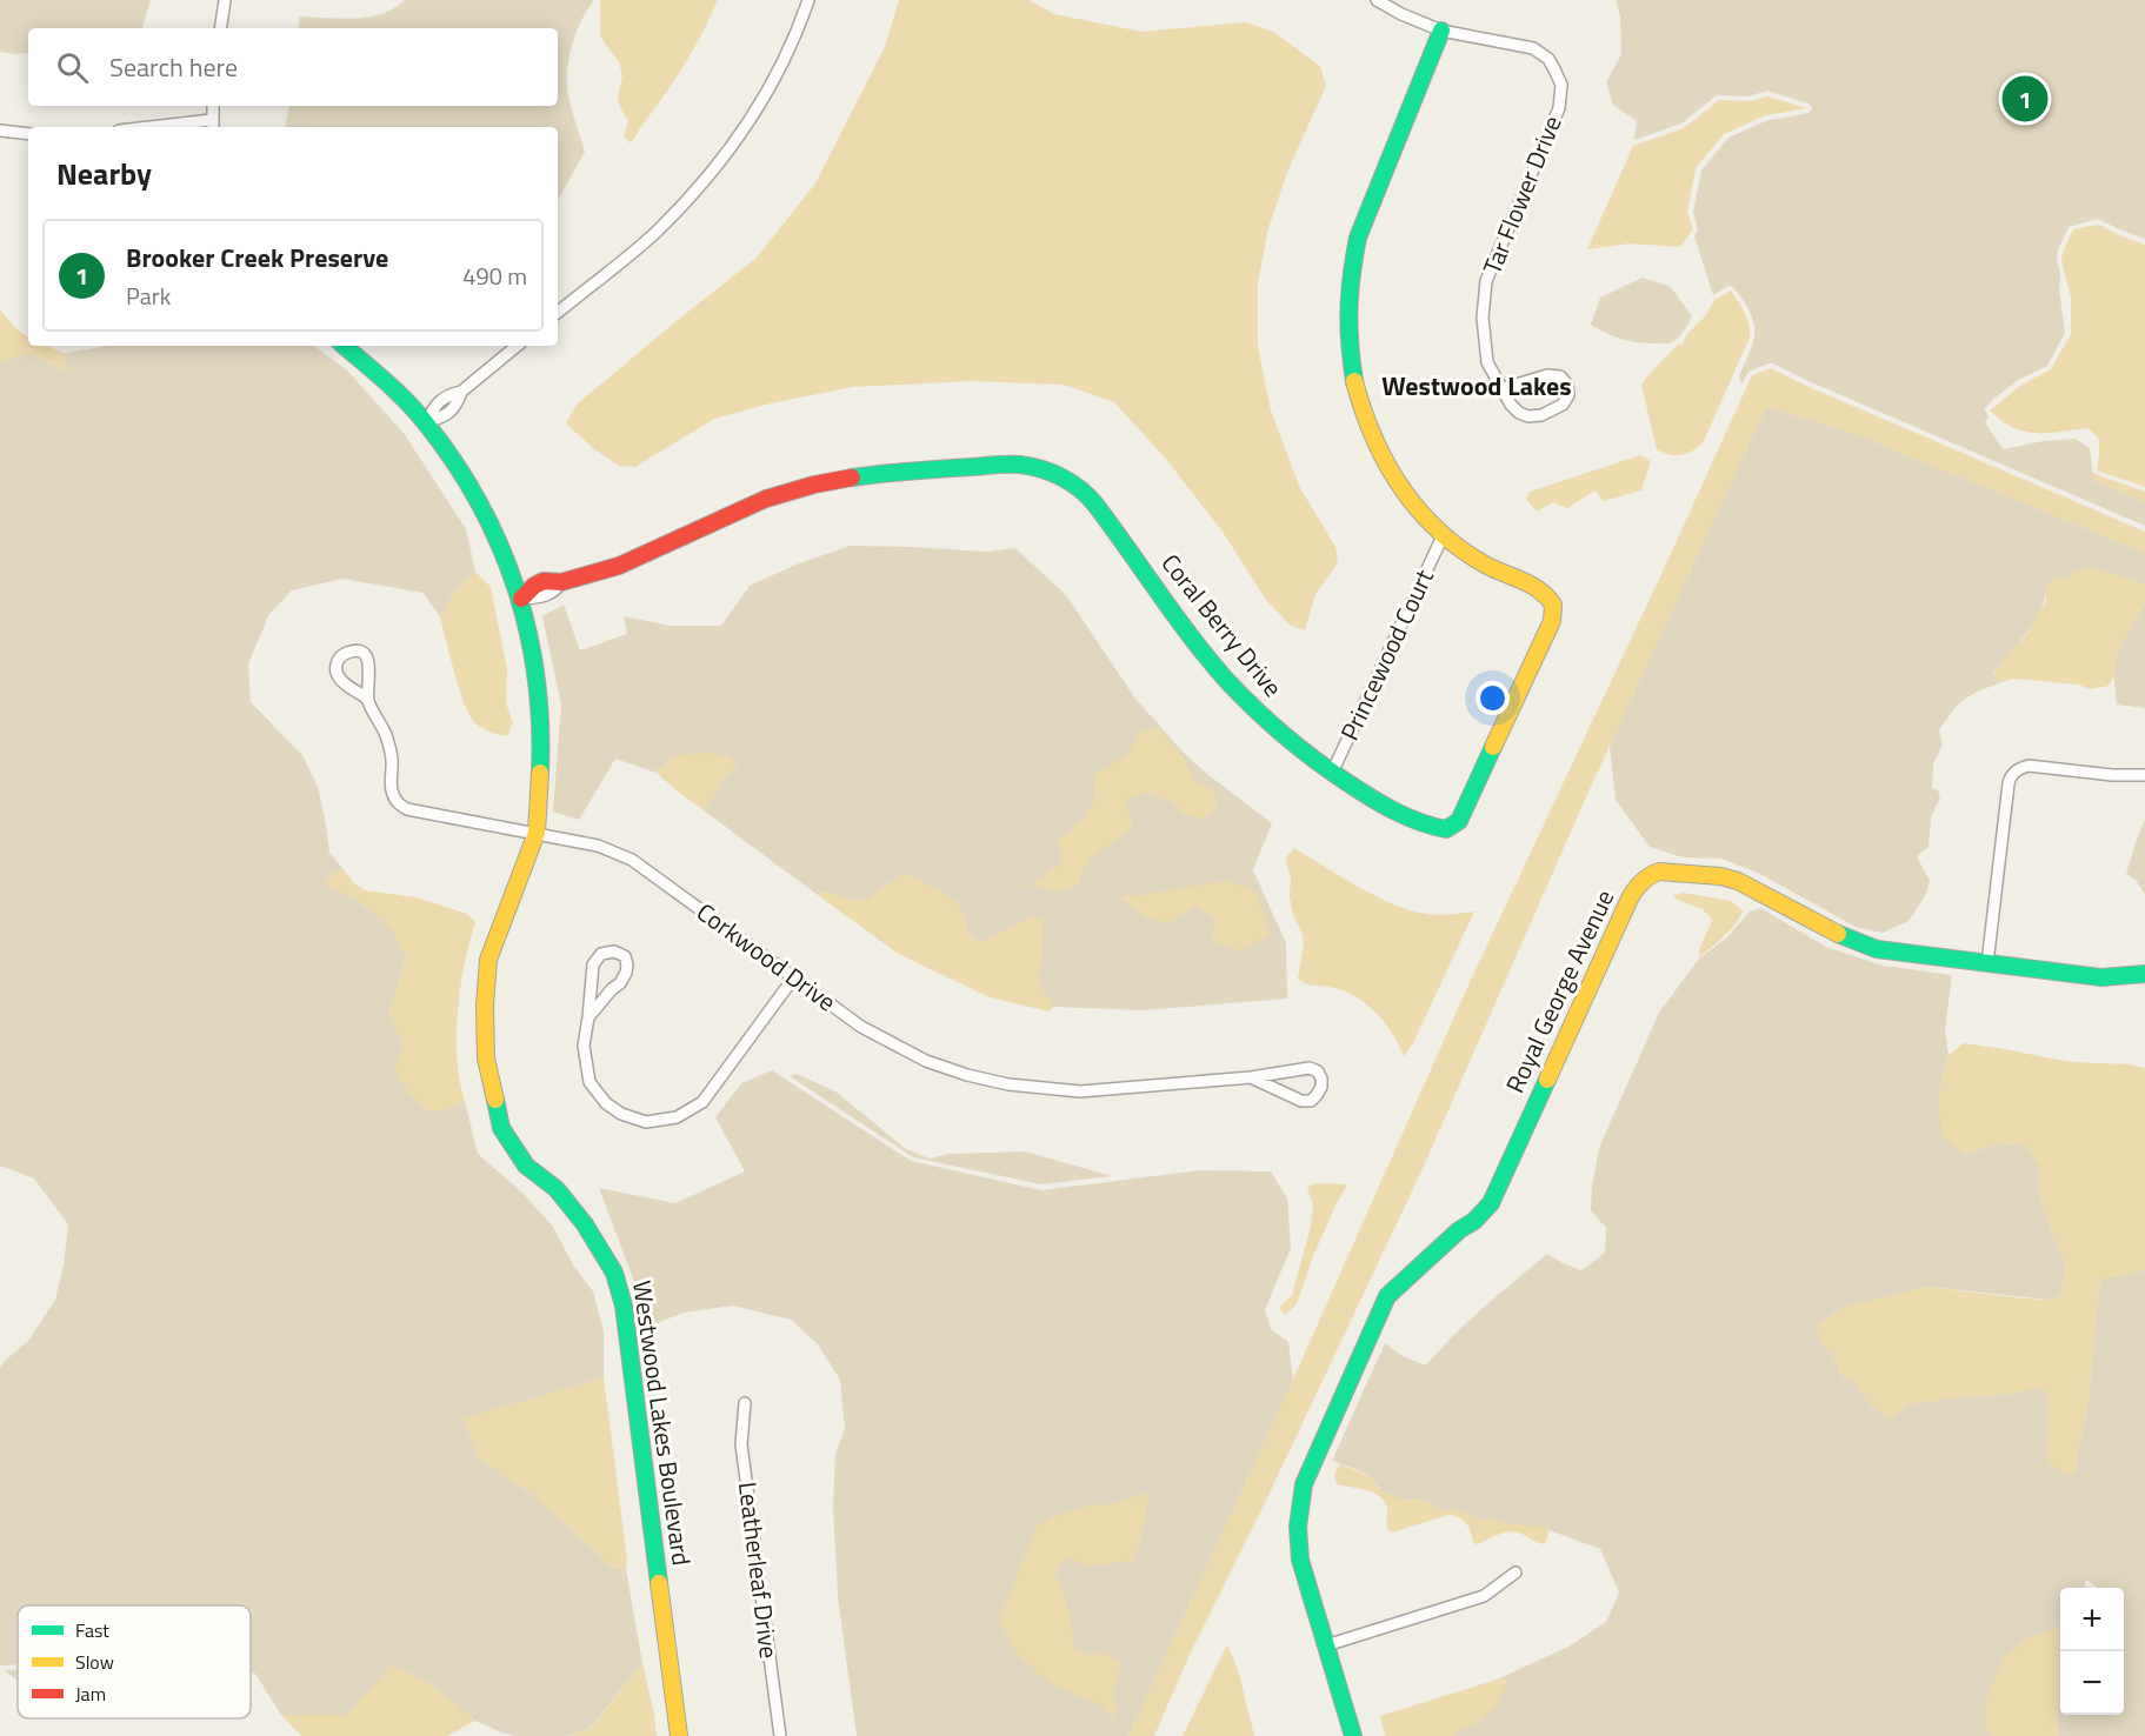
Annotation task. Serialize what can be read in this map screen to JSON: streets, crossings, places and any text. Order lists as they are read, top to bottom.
{
  "streets": {
    "street": [
      "Tar Flower Drive",
      "Coral Berry Drive",
      "Princewood Court",
      "Corkwood Drive",
      "Royal George Avenue",
      "Westwood Lakes Boulevard",
      "Leatherleaf Drive"
    ]
  },
  "crossings": [
    ["Tar Flower Drive", "Coral Berry Drive"],
    ["Coral Berry Drive", "Princewood Court"],
    ["Coral Berry Drive", "Westwood Lakes Boulevard"],
    ["Corkwood Drive", "Westwood Lakes Boulevard"]
  ],
  "districts": ["Westwood Lakes"],
  "legend": ["Fast", "Slow", "Jam"],
  "page": {
    "search": "Search here",
    "pins": "1",
    "heading": "Nearby",
    "list": [
      {
        "mark": "1",
        "name": "Brooker Creek Preserve",
        "note": "Park",
        "value": "490 m"
      }
    ],
    "map_buttons": ["+", "−"]
  }
}
